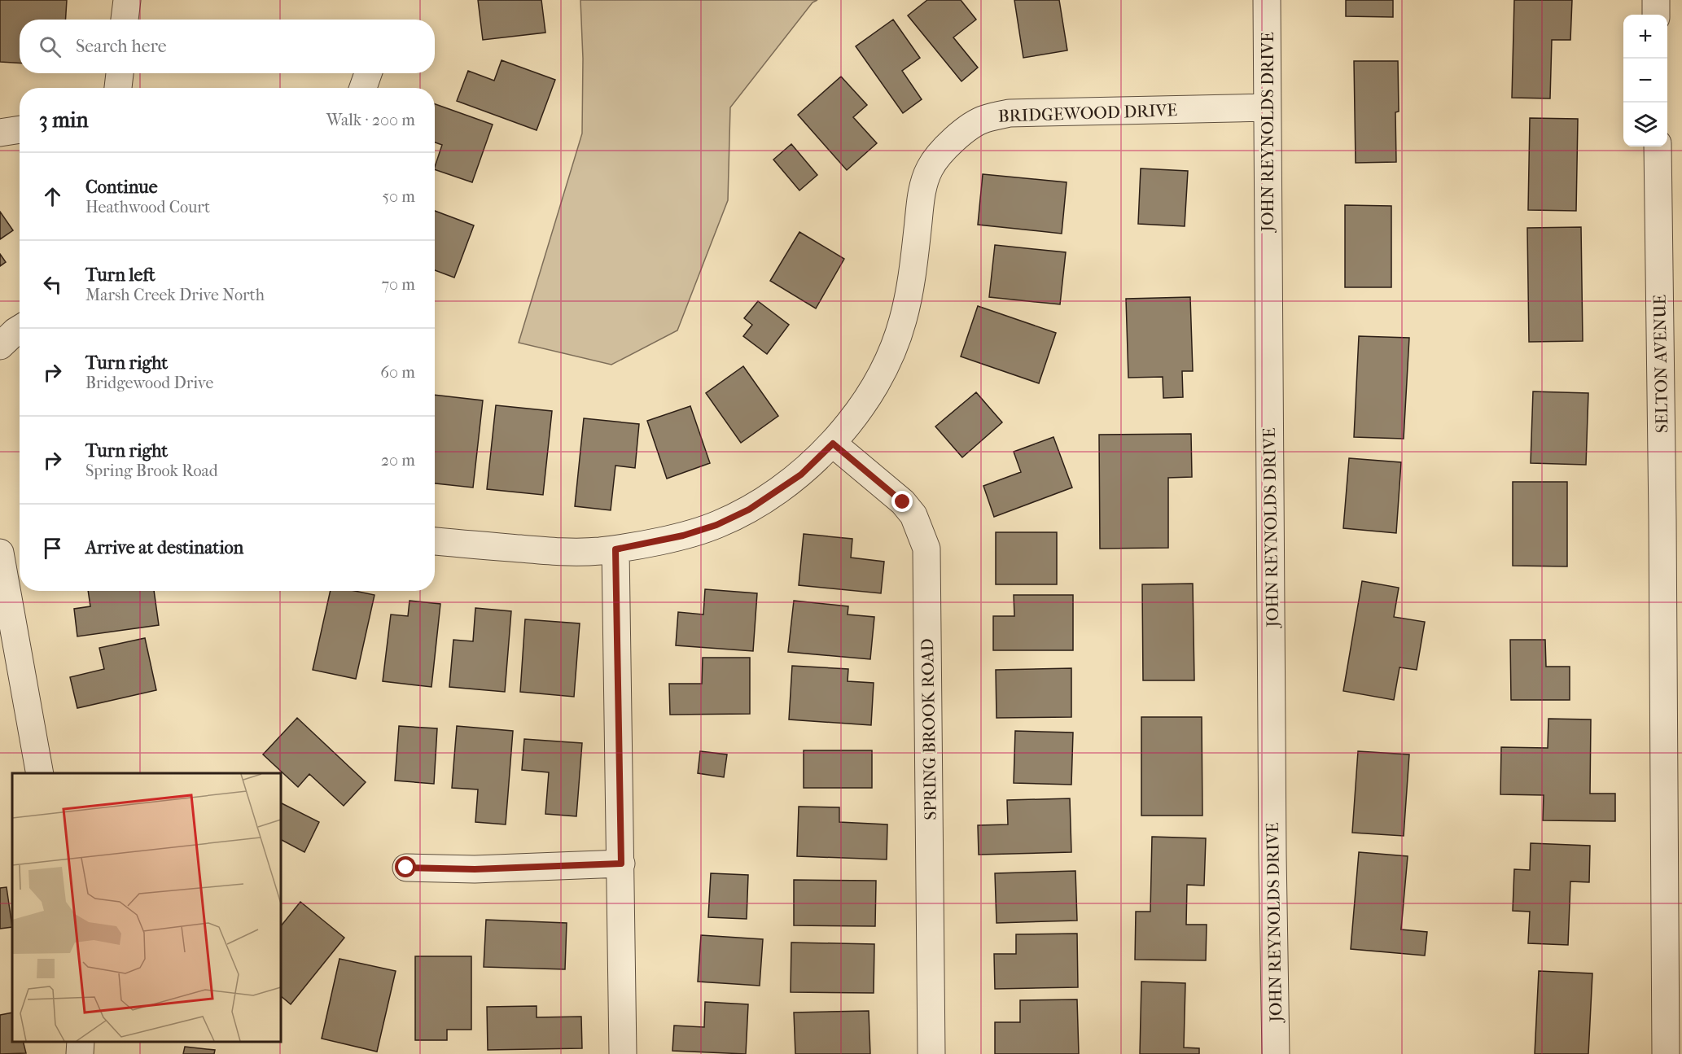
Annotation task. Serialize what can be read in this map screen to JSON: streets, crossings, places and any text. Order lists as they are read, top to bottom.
{
  "streets": {
    "street": [
      "BRIDGEWOOD DRIVE",
      "JOHN REYNOLDS DRIVE",
      "SELTON AVENUE",
      "SPRING BROOK ROAD"
    ]
  },
  "crossings": [
    ["BRIDGEWOOD DRIVE", "JOHN REYNOLDS DRIVE"],
    ["BRIDGEWOOD DRIVE", "SPRING BROOK ROAD"]
  ],
  "page": {
    "map_buttons": ["+", "−"],
    "search": "Search here",
    "heading": ["3 min", "Walk · 200 m"],
    "list": [
      ["Continue", "Heathwood Court", "50 m"],
      ["Turn left", "Marsh Creek Drive North", "70 m"],
      ["Turn right", "Bridgewood Drive", "60 m"],
      ["Turn right", "Spring Brook Road", "20 m"],
      "Arrive at destination"
    ]
  }
}
